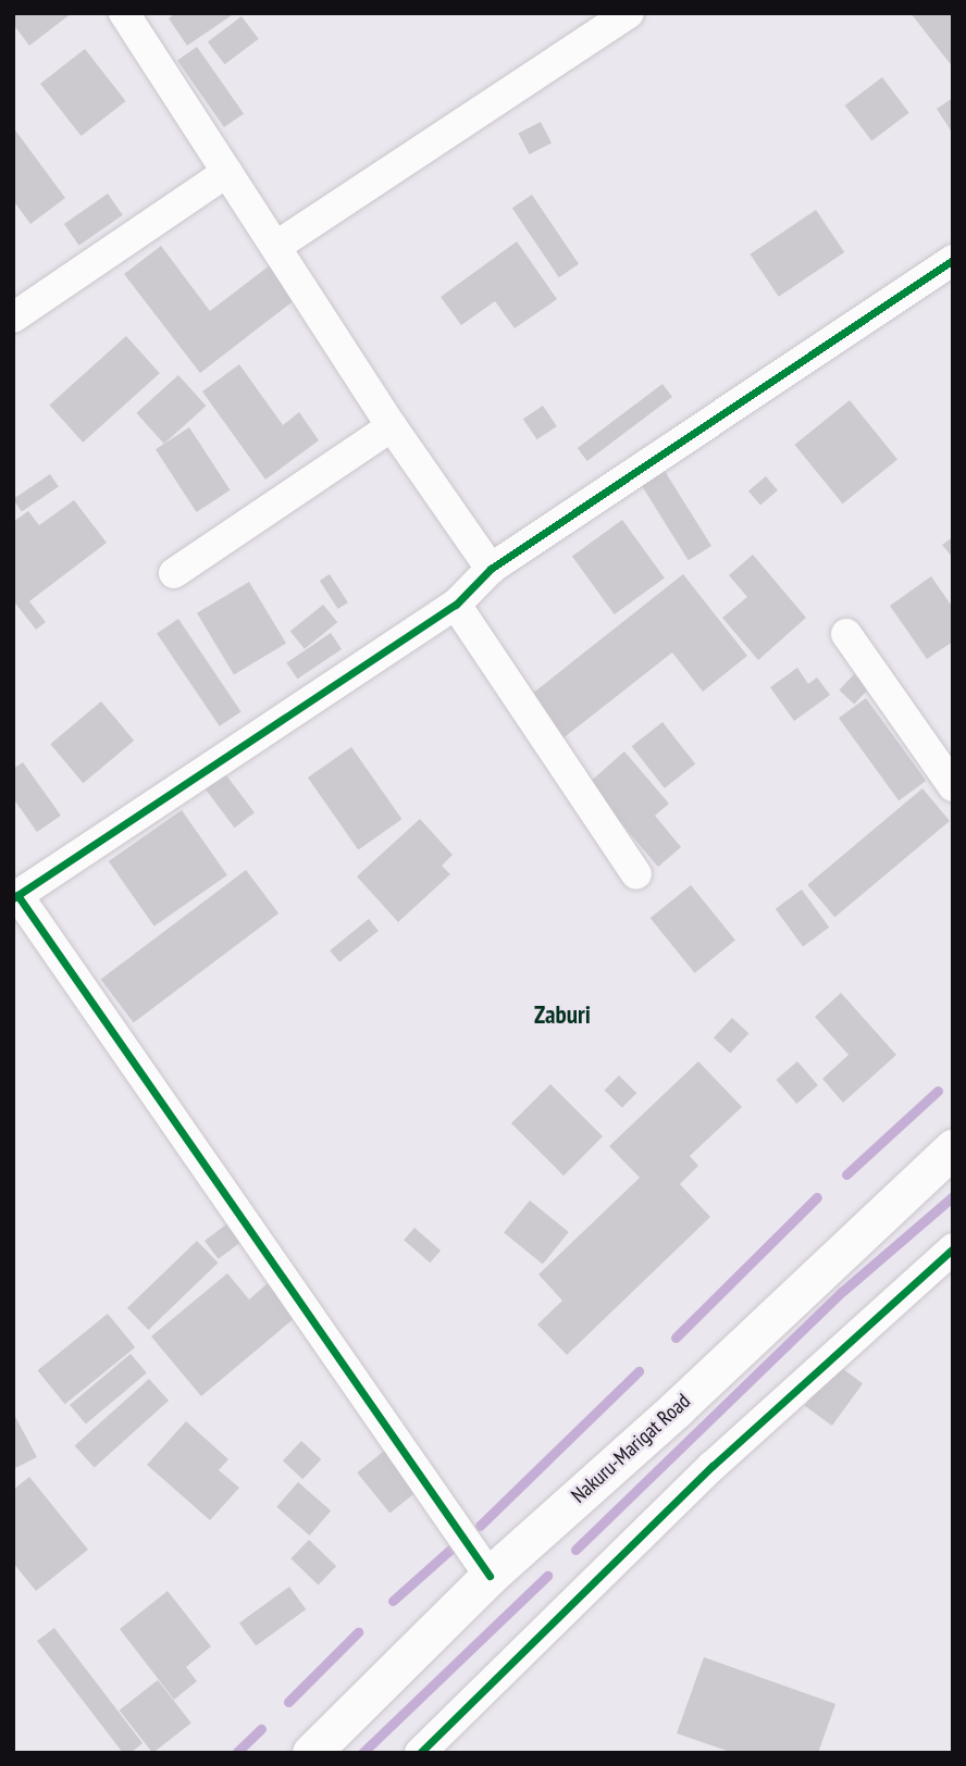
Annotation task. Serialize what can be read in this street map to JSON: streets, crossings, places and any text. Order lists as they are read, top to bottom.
{
  "streets": {
    "main road": ["Nakuru-Marigat Road"]
  },
  "districts": ["Zaburi"]
}
